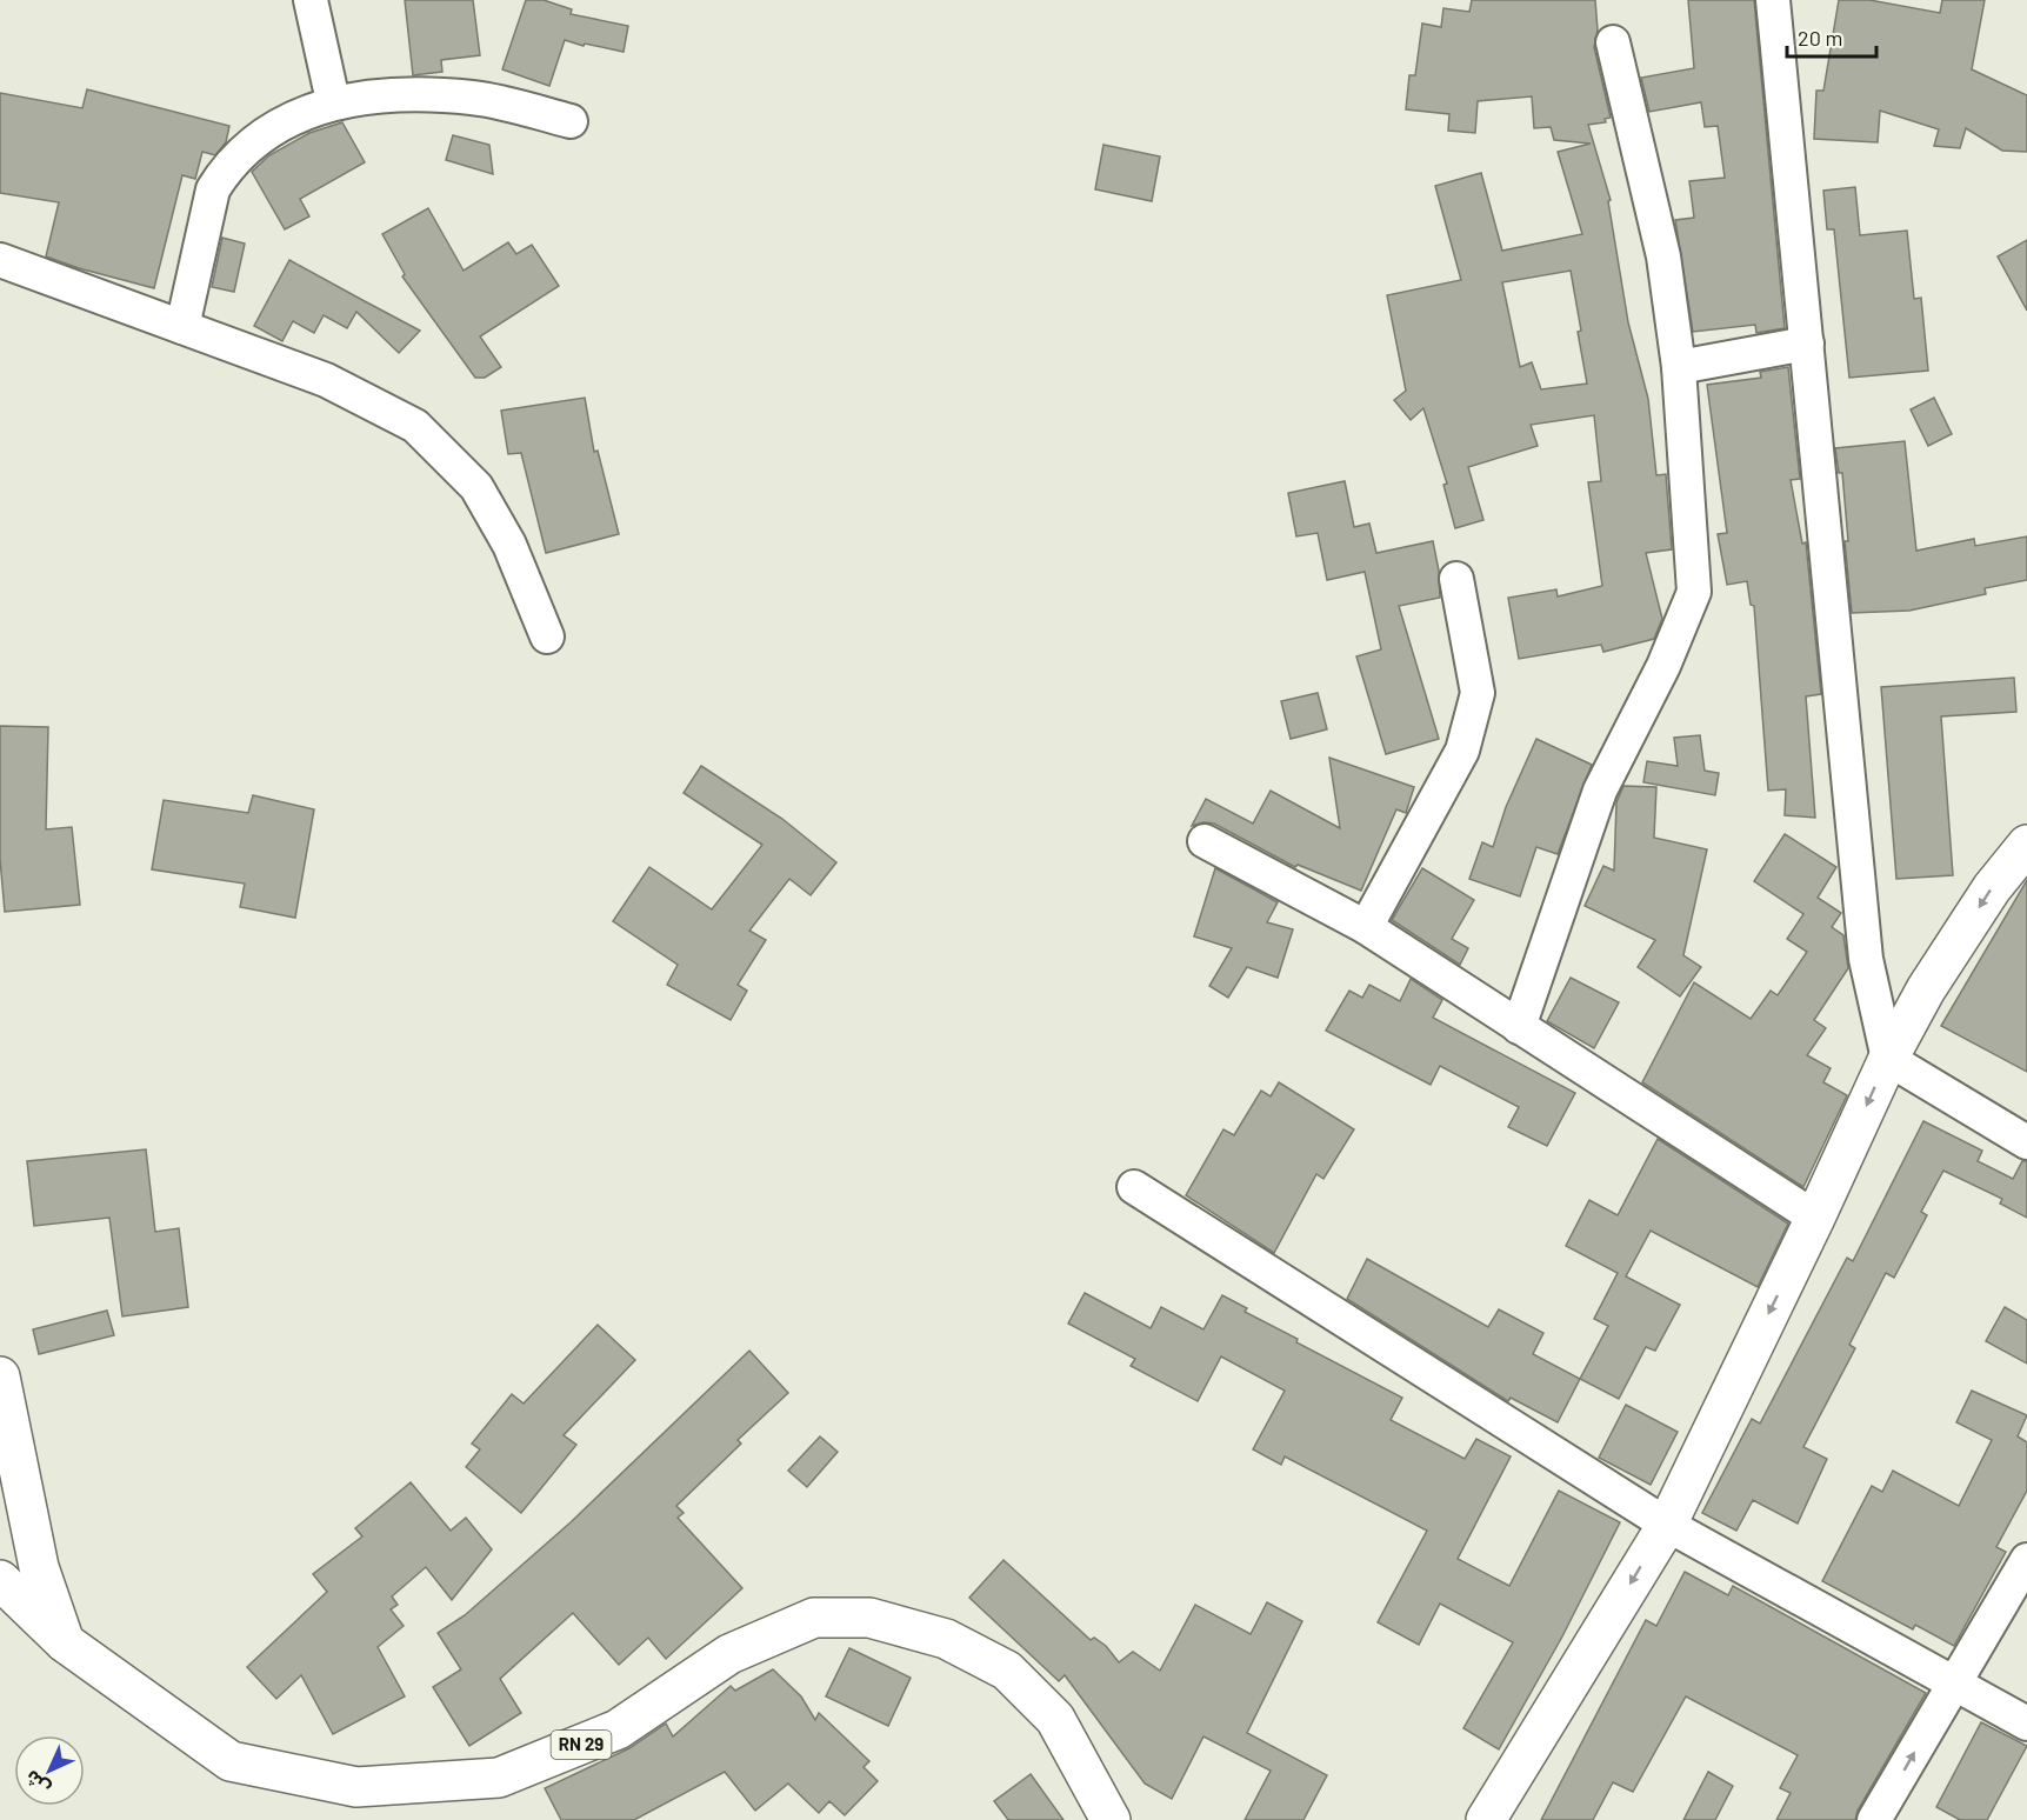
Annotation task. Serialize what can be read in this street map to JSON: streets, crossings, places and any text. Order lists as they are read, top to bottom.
{
  "streets": {
    "main road": ["RN 29"]
  },
  "scale_bar": "20 m",
  "north": "bottom left"
}
